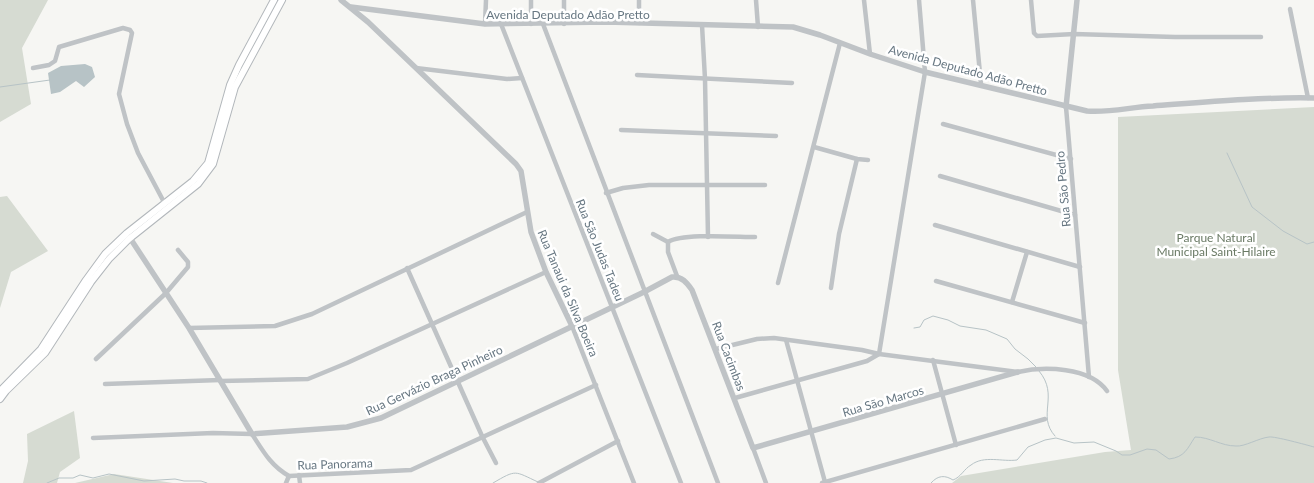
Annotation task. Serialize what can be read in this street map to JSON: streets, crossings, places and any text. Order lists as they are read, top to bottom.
{
  "streets": {
    "street": [
      "Avenida Deputado Adão Pretto",
      "Rua São Pedro",
      "Rua São Judas Tadeu",
      "Rua Tanaui da Silva Boeira",
      "Rua Cacimbas",
      "Rua Gervázio Braga Pinheiro",
      "Rua São Marcos",
      "Rua Panorama"
    ]
  },
  "crossings": [
    ["Avenida Deputado Adão Pretto", "Rua São Pedro"],
    ["Avenida Deputado Adão Pretto", "Rua São Judas Tadeu"],
    ["Avenida Deputado Adão Pretto", "Rua Tanaui da Silva Boeira"],
    ["Rua São Judas Tadeu", "Rua Gervázio Braga Pinheiro"],
    ["Rua Tanaui da Silva Boeira", "Rua Gervázio Braga Pinheiro"],
    ["Rua Tanaui da Silva Boeira", "Rua Panorama"],
    ["Rua Cacimbas", "Rua Gervázio Braga Pinheiro"],
    ["Rua Cacimbas", "Rua São Marcos"],
    ["Rua Gervázio Braga Pinheiro", "Rua Panorama"]
  ],
  "parks": ["Parque Natural Municipal Saint-Hilaire"]
}
